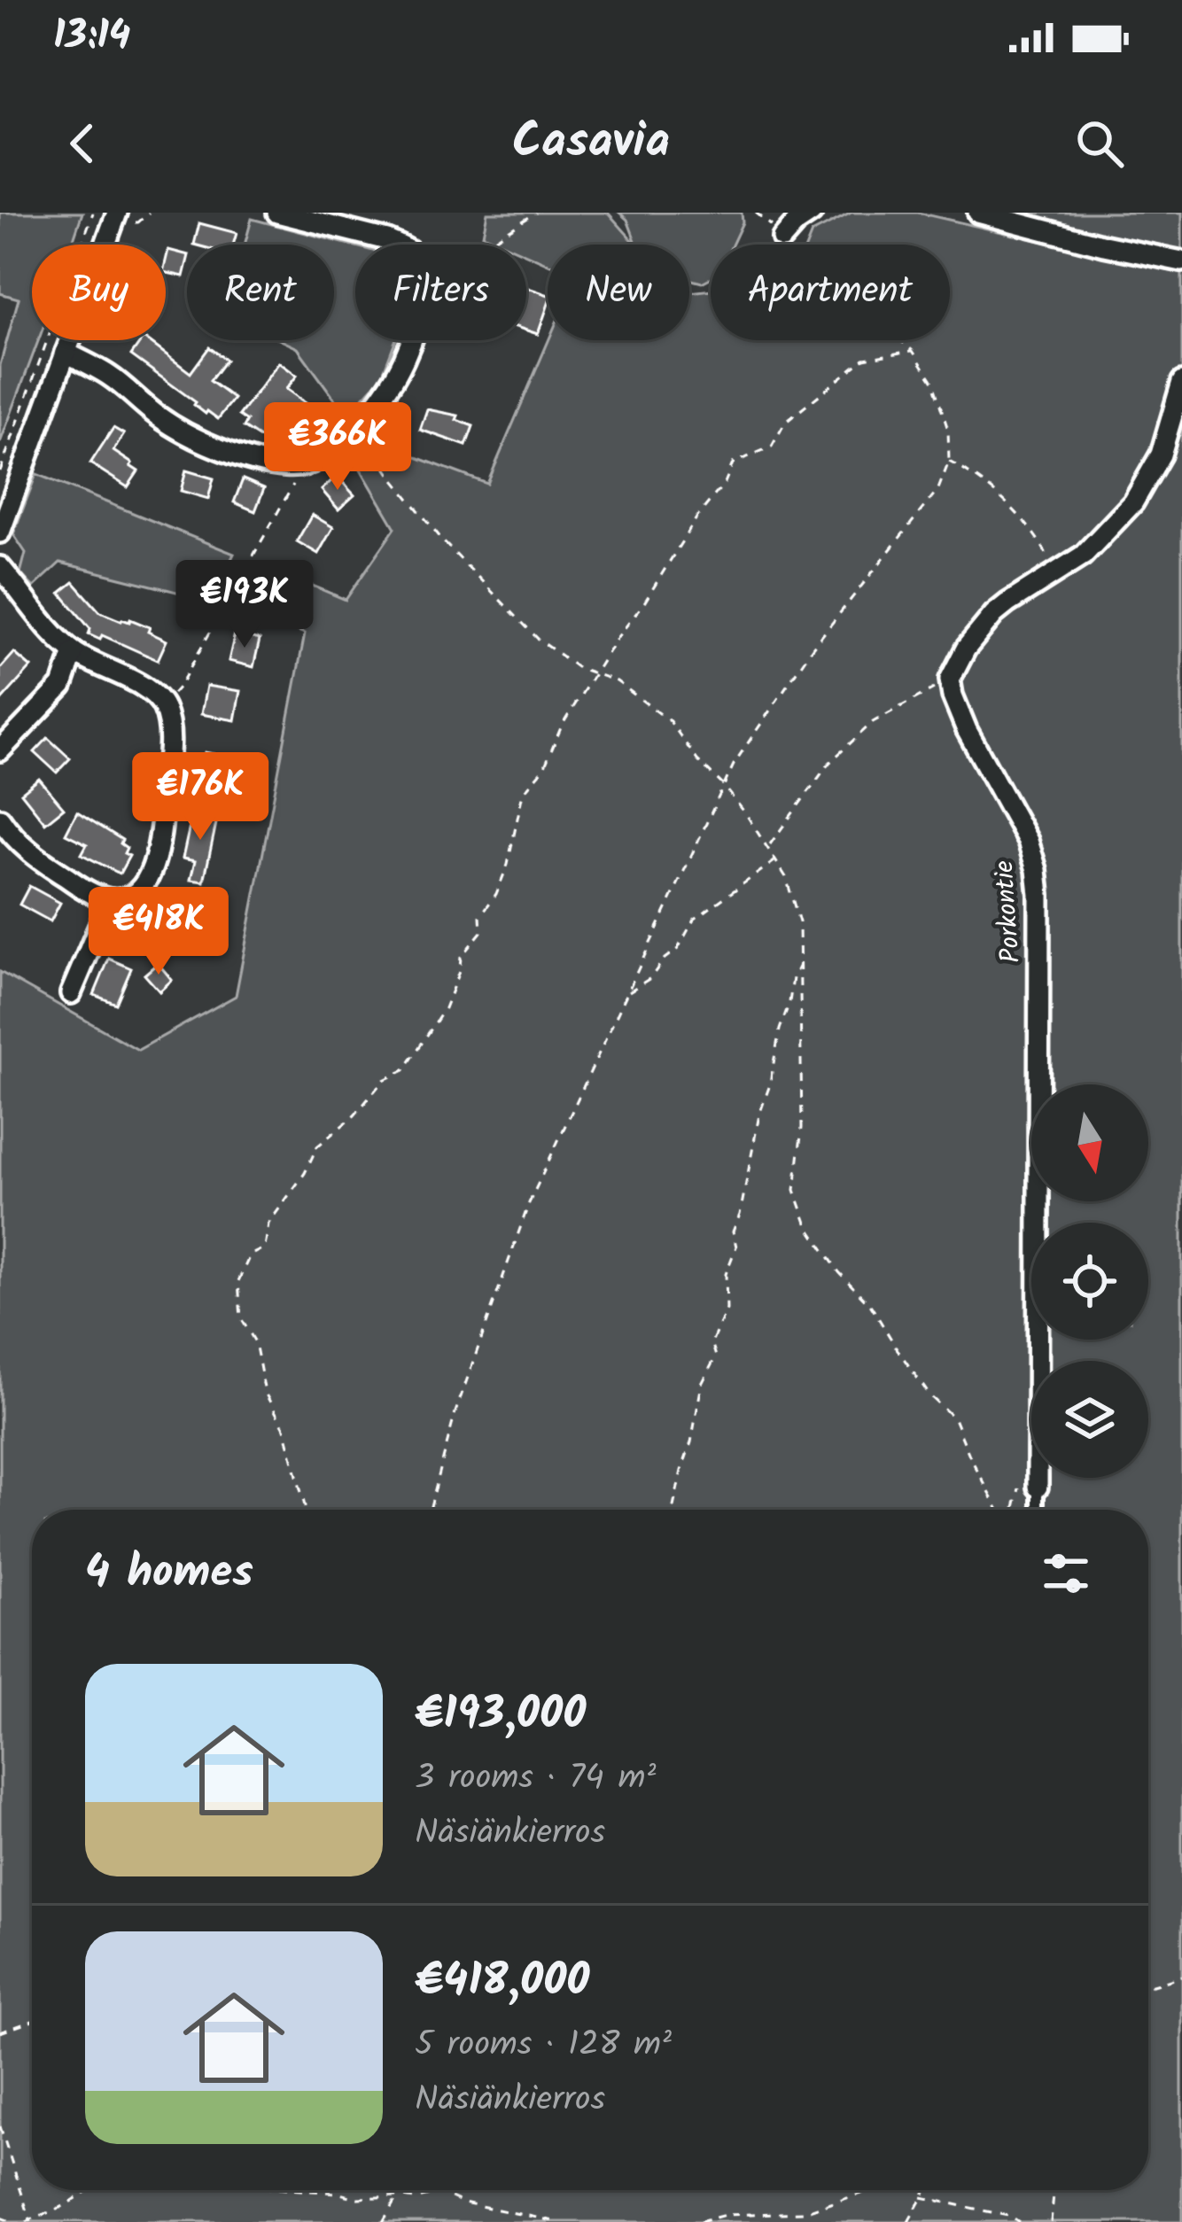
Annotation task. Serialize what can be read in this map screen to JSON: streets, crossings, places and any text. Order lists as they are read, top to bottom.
{
  "streets": {
    "street": ["Porkontie"]
  },
  "north": "bottom",
  "page": {
    "status": "13:14",
    "header": "Casavia",
    "chip": [
      "Buy",
      "Rent",
      "Filters",
      "New",
      "Apartment"
    ],
    "price": [
      "€366K",
      "€193K",
      "€176K",
      "€418K"
    ],
    "heading": "4 homes",
    "list": [
      {
        "name": "€193,000",
        "note": "3 rooms · 74 m² · Näsiänkierros"
      },
      {
        "name": "€418,000",
        "note": "5 rooms · 128 m² · Näsiänkierros"
      }
    ]
  }
}
